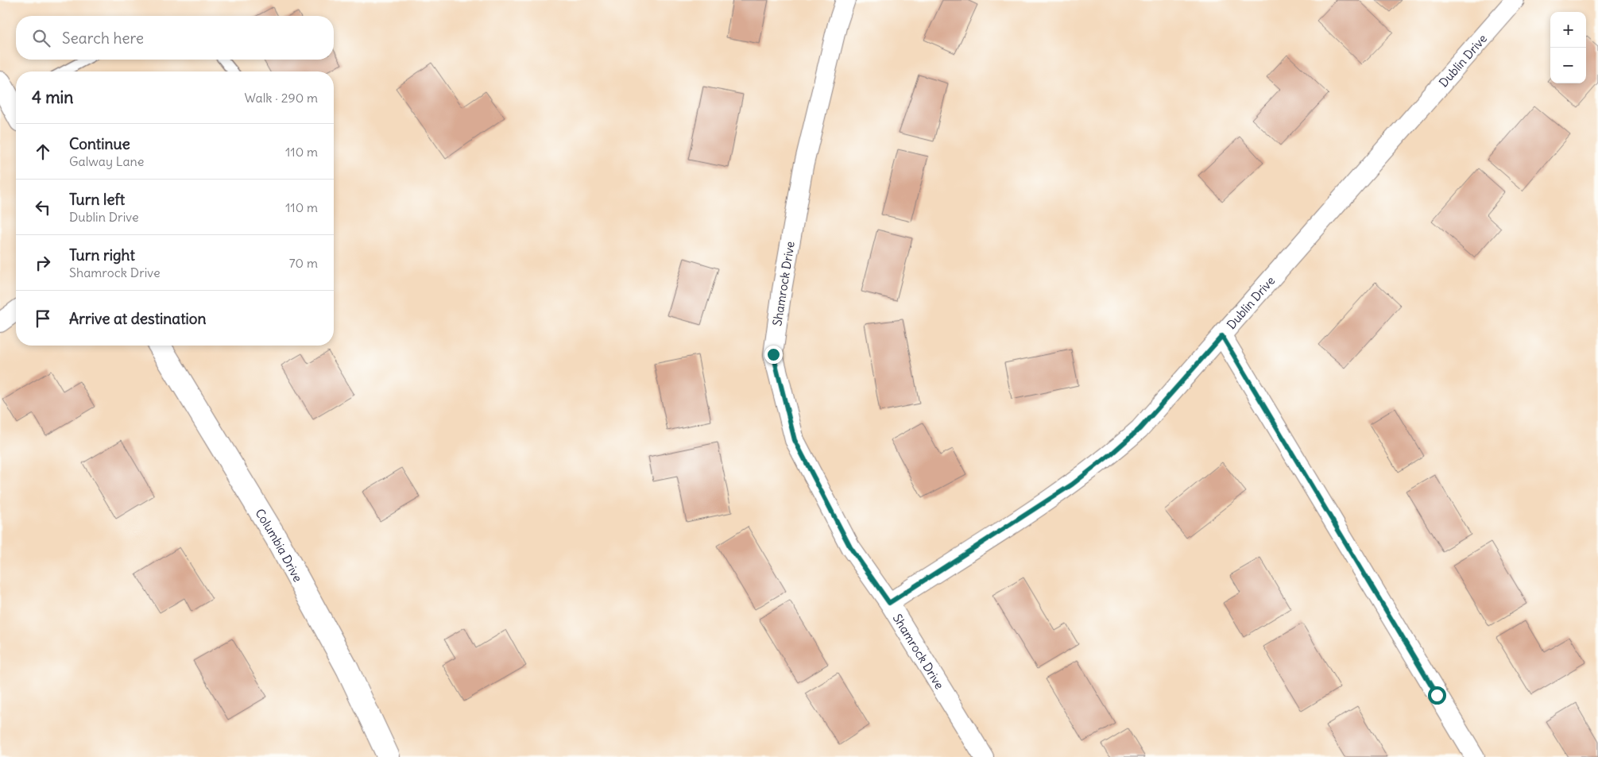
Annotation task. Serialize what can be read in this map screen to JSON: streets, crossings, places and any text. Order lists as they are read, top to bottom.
{
  "streets": {
    "main road": ["Columbia Drive"],
    "street": ["Dublin Drive", "Shamrock Drive"]
  },
  "crossings": [
    ["Dublin Drive", "Shamrock Drive"]
  ],
  "page": {
    "map_buttons": ["+", "−"],
    "search": "Search here",
    "heading": ["4 min", "Walk · 290 m"],
    "list": [
      ["Continue", "Galway Lane", "110 m"],
      ["Turn left", "Dublin Drive", "110 m"],
      ["Turn right", "Shamrock Drive", "70 m"],
      "Arrive at destination"
    ]
  }
}
